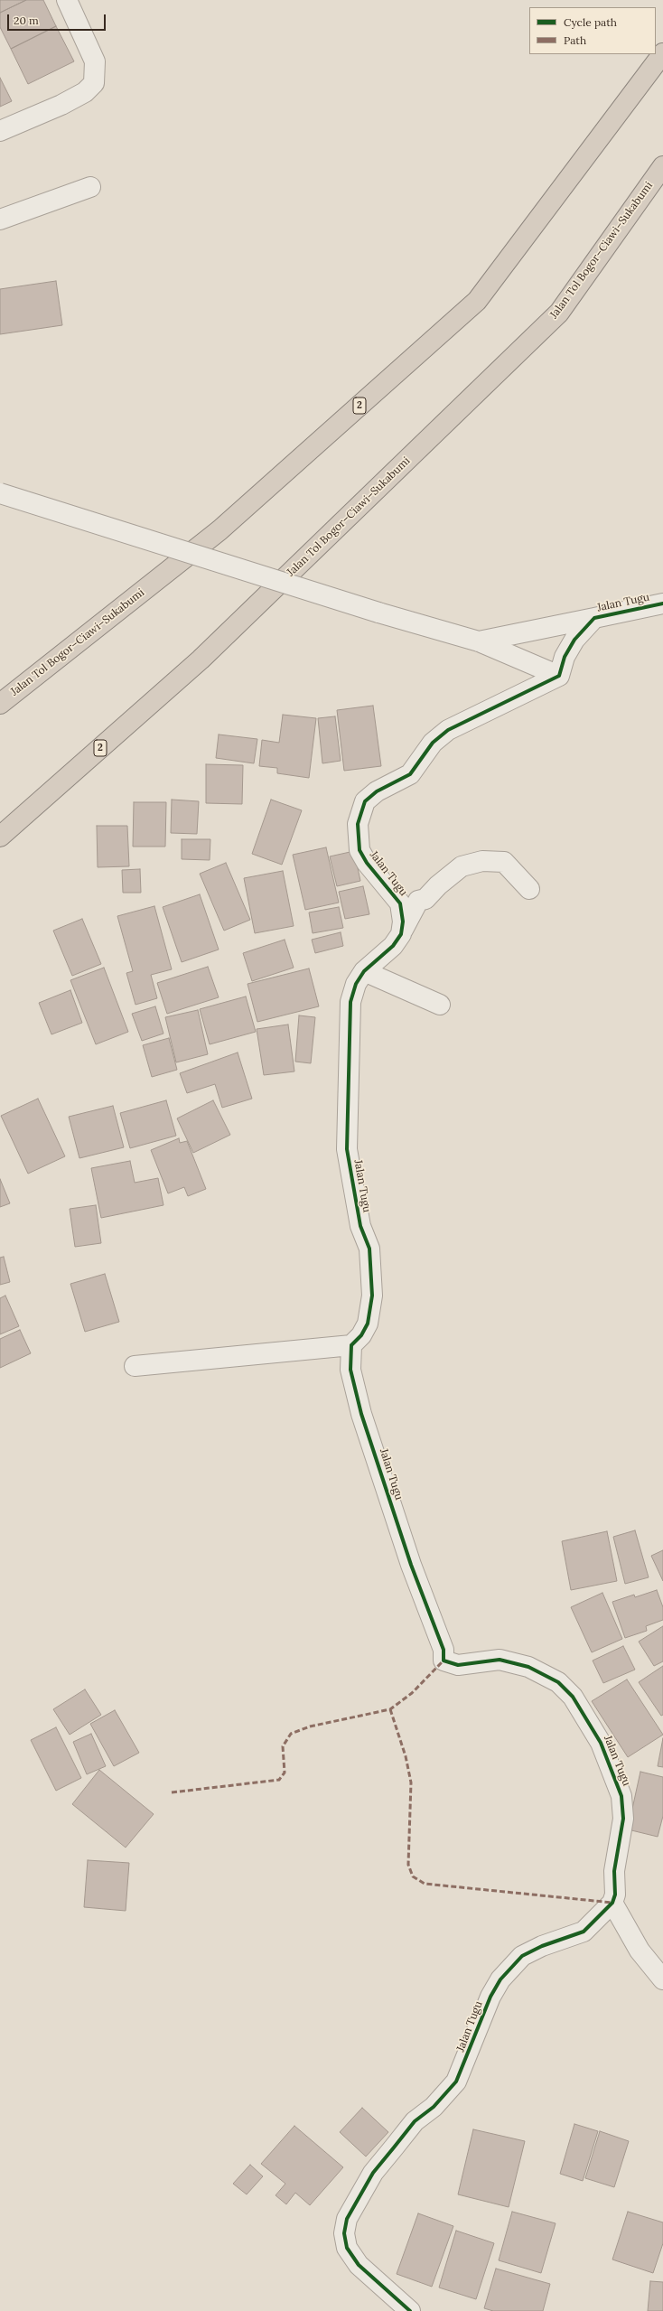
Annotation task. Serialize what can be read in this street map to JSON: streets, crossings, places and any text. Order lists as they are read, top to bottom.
{
  "streets": {
    "highway": ["Jalan Tol Bogor–Ciawi–Sukabumi", "2"],
    "street": ["Jalan Tugu"]
  },
  "legend": ["Cycle path", "Path"],
  "scale_bar": "20 m"
}
